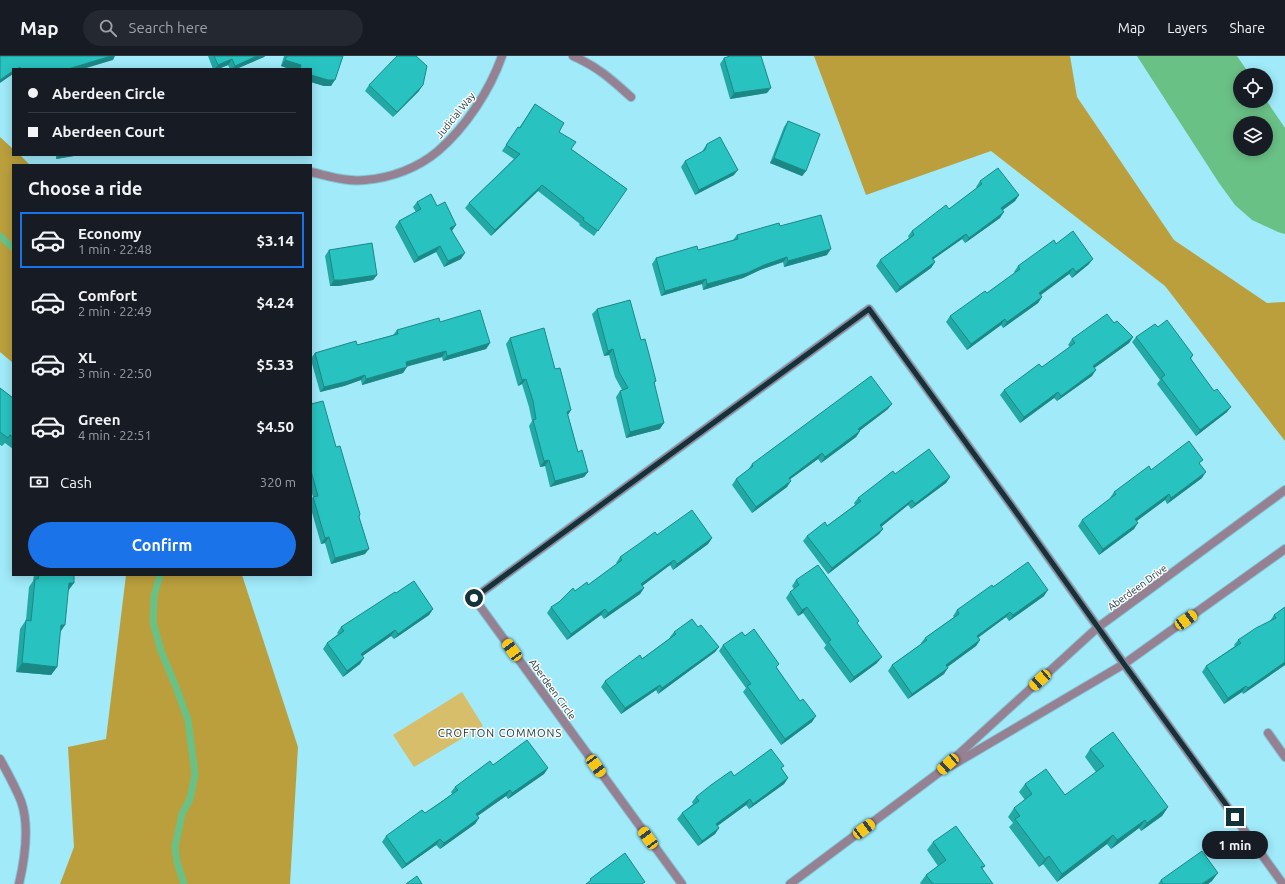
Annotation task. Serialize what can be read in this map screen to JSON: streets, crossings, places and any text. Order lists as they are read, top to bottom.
{
  "streets": {
    "street": ["Judicial Way", "Aberdeen Drive", "Aberdeen Circle"]
  },
  "crossings": [
    ["Aberdeen Drive", "Aberdeen Circle"]
  ],
  "districts": ["CROFTON COMMONS"],
  "page": {
    "header": "Map",
    "search": "Search here",
    "nav": ["Map", "Layers", "Share"],
    "banner": ["Aberdeen Circle", "Aberdeen Court"],
    "heading": "Choose a ride",
    "list": [
      {
        "name": "Economy",
        "note": "1 min · 22:48",
        "value": "$3.14"
      },
      {
        "name": "Comfort",
        "note": "2 min · 22:49",
        "value": "$4.24"
      },
      {
        "name": "XL",
        "note": "3 min · 22:50",
        "value": "$5.33"
      },
      {
        "name": "Green",
        "note": "4 min · 22:51",
        "value": "$4.50"
      }
    ],
    "pay": ["Cash", "320 m"],
    "buttons": "Confirm",
    "bubble": "1 min"
  }
}
